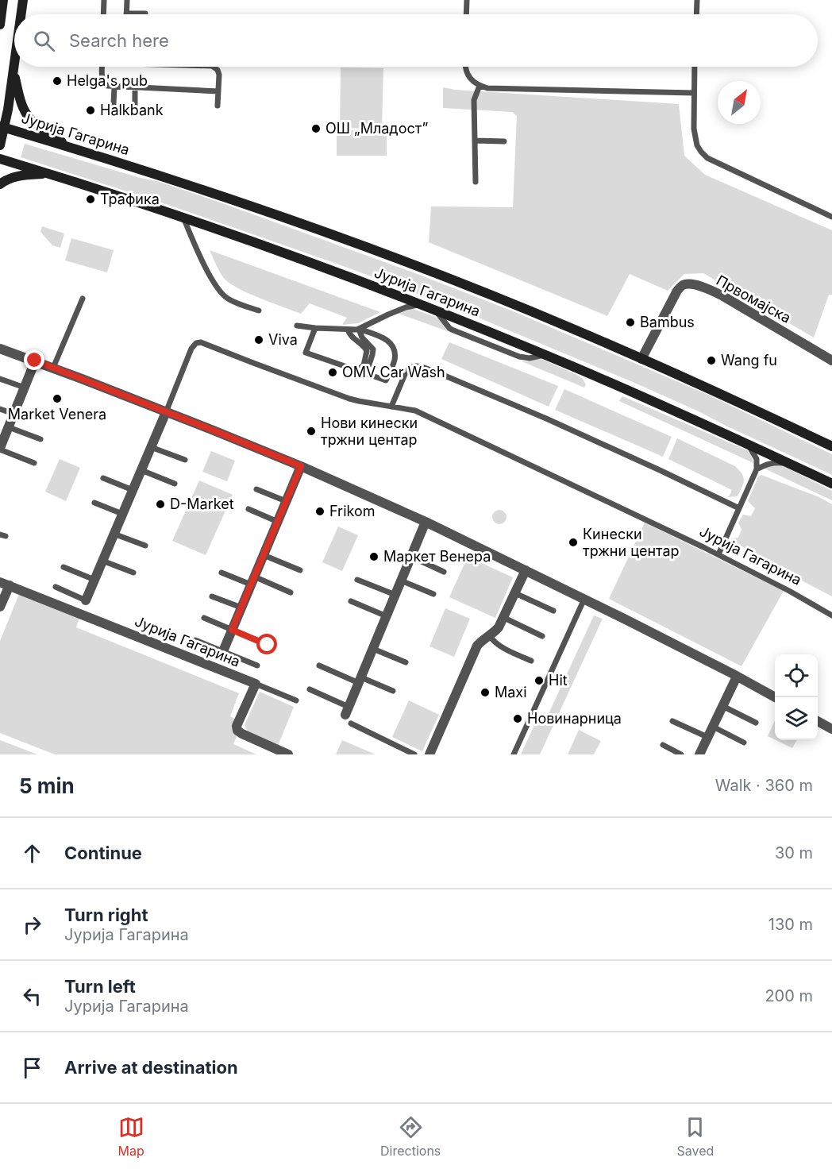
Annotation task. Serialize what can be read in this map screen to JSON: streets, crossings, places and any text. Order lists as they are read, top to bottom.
{
  "streets": {
    "main road": ["Јурија Гагарина"],
    "street": ["Првомајска"]
  },
  "crossings": [
    ["Јурија Гагарина", "Првомајска"]
  ],
  "places": [
    "Helga's pub",
    "Halkbank",
    "ОШ „Младост”",
    "Трафика",
    "Bambus",
    "Viva",
    "Wang fu",
    "OMV Car Wash",
    "Market Venera",
    "Нови кинески тржни центар",
    "D-Market",
    "Frikom",
    "Кинески тржни центар",
    "Маркет Венера",
    "Hit",
    "Maxi",
    "Новинарница"
  ],
  "north": "top right",
  "page": {
    "search": "Search here",
    "heading": ["5 min", "Walk · 360 m"],
    "list": [
      ["Continue", "30 m"],
      ["Turn right", "Јурија Гагарина", "130 m"],
      ["Turn left", "Јурија Гагарина", "200 m"],
      "Arrive at destination"
    ],
    "nav": ["Map", "Directions", "Saved"]
  }
}
